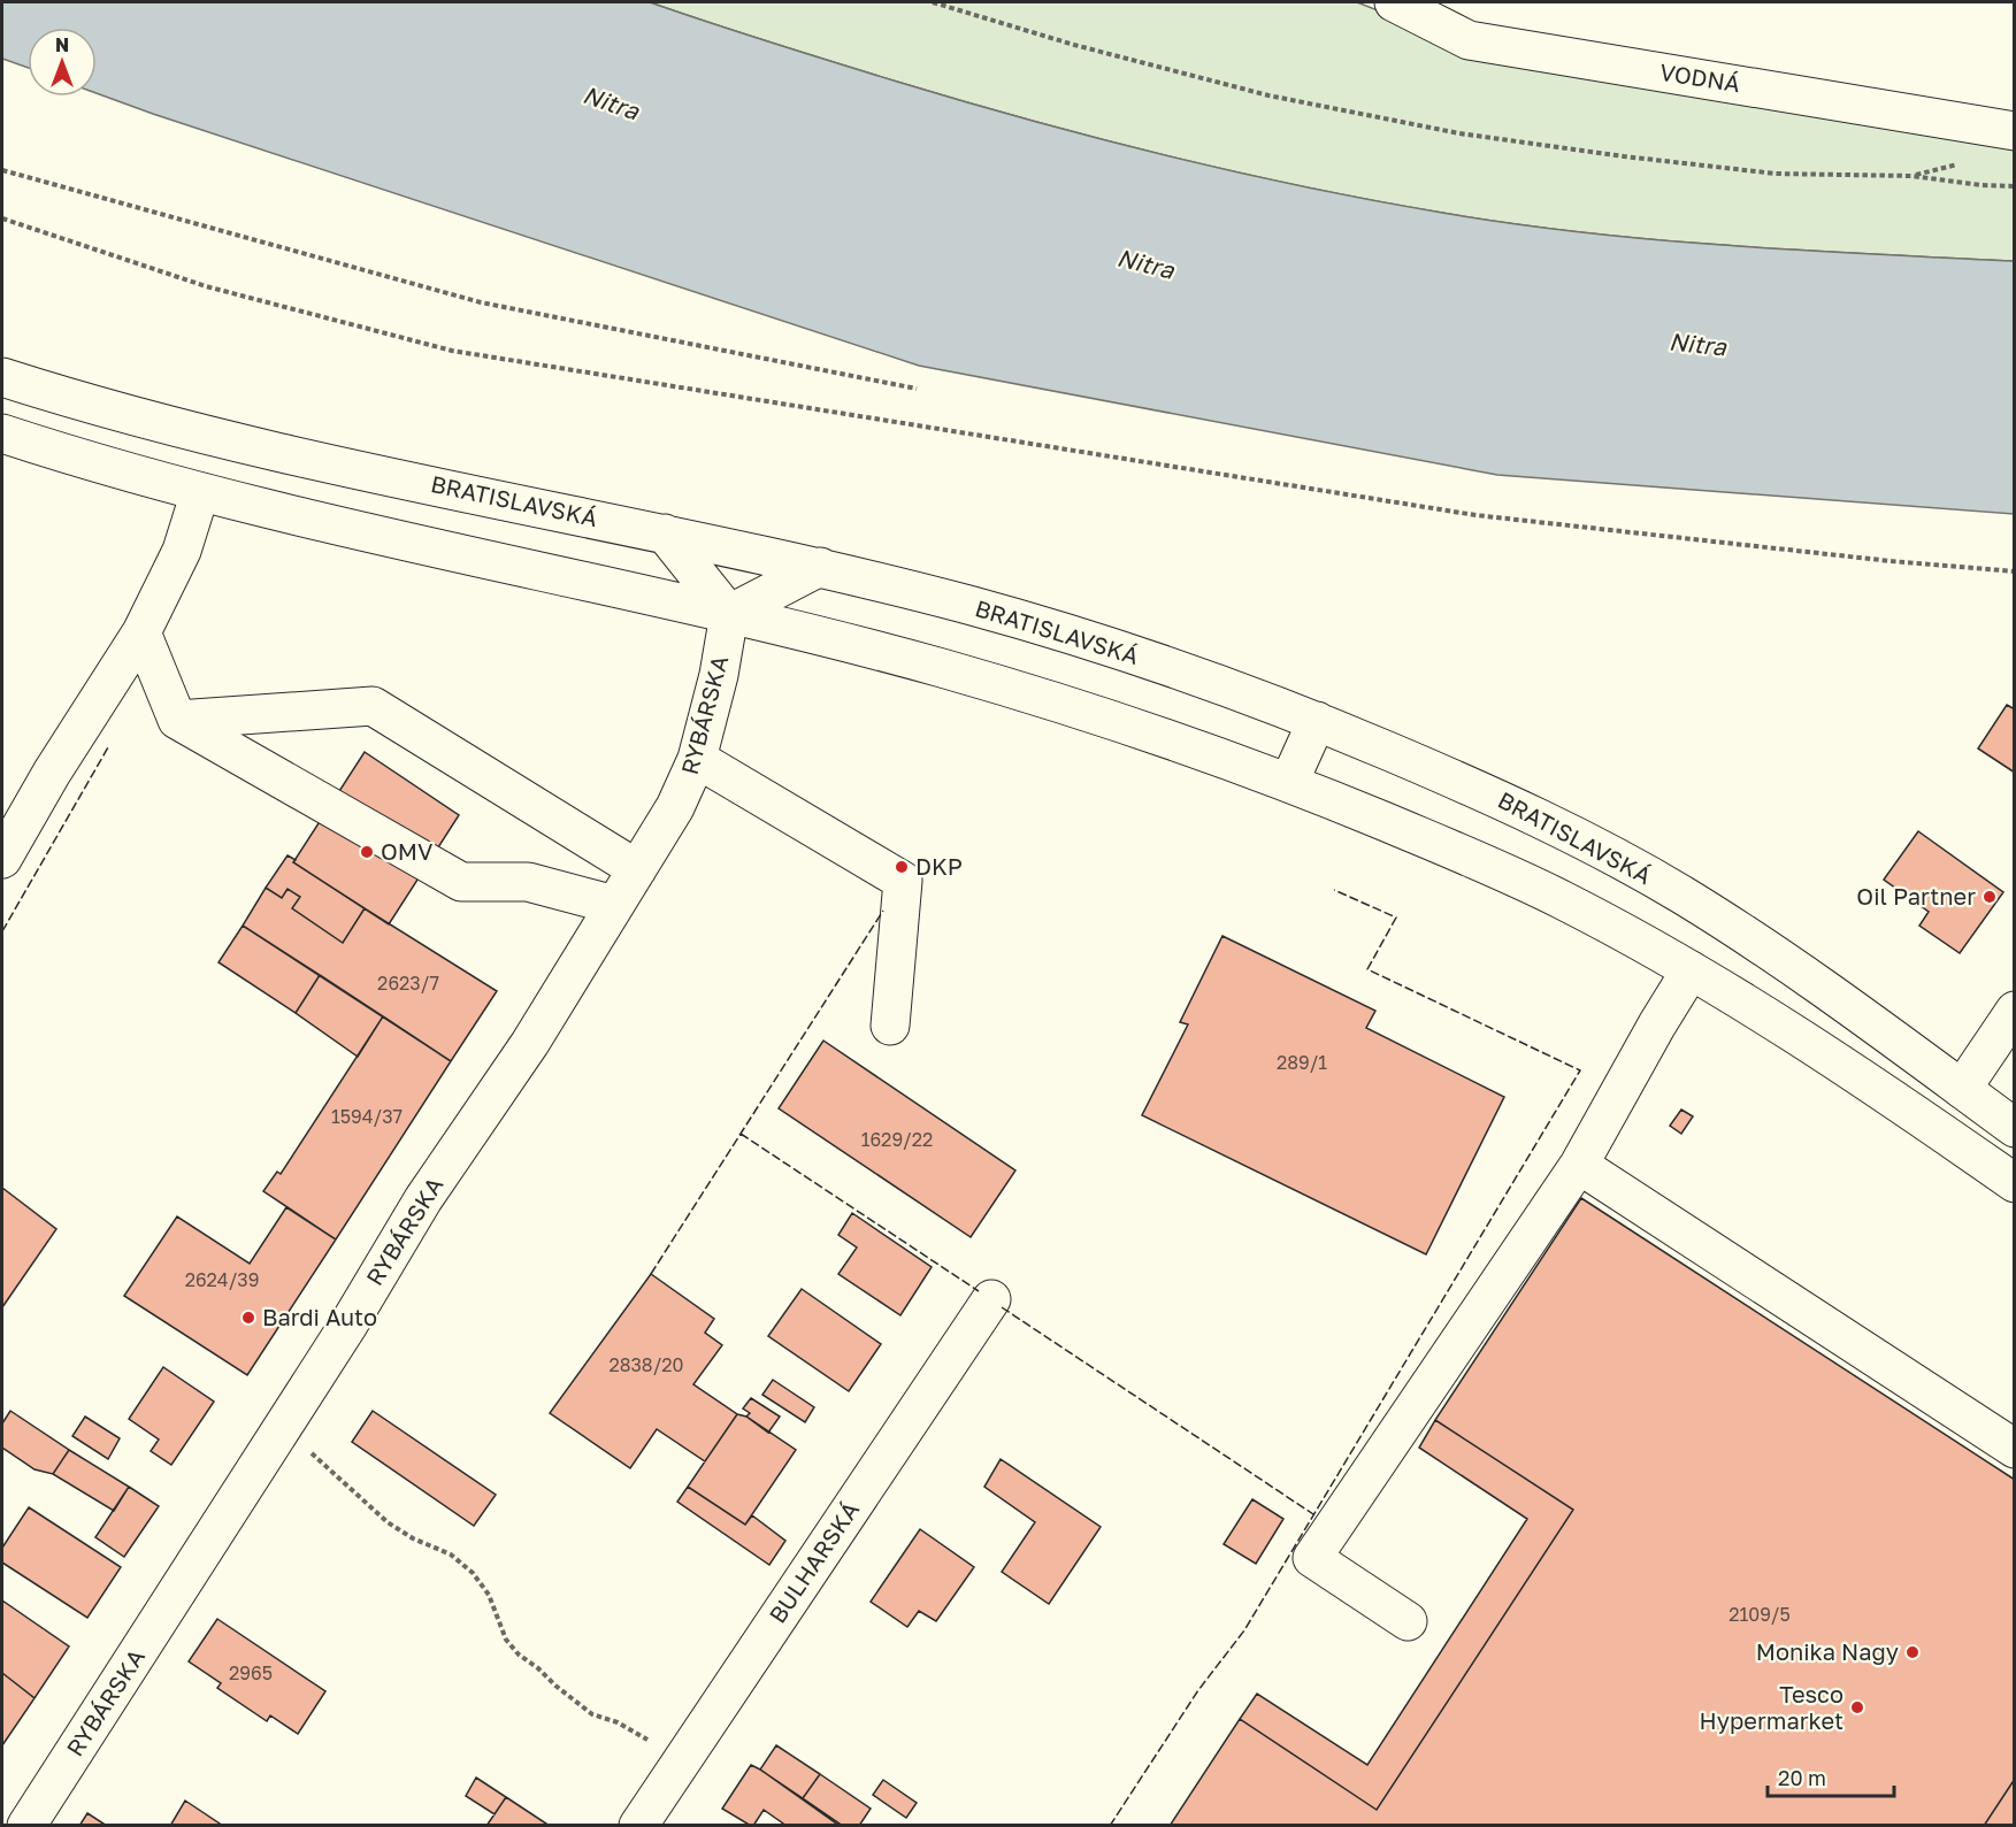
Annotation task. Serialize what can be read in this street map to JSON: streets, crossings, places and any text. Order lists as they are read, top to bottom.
{
  "streets": {
    "main road": [
      "VODNÁ",
      "BRATISLAVSKÁ",
      "RYBÁRSKA",
      "BULHARSKÁ"
    ]
  },
  "water": ["Nitra"],
  "places": [
    "OMV",
    "DKP",
    "Oil Partner",
    "Bardi Auto",
    "Monika Nagy",
    "Tesco Hypermarket"
  ],
  "house_numbers": [
    "2623/7",
    "289/1",
    "1594/37",
    "1629/22",
    "2624/39",
    "2838/20",
    "2109/5",
    "2965"
  ],
  "scale_bar": "20 m",
  "north": "top"
}
